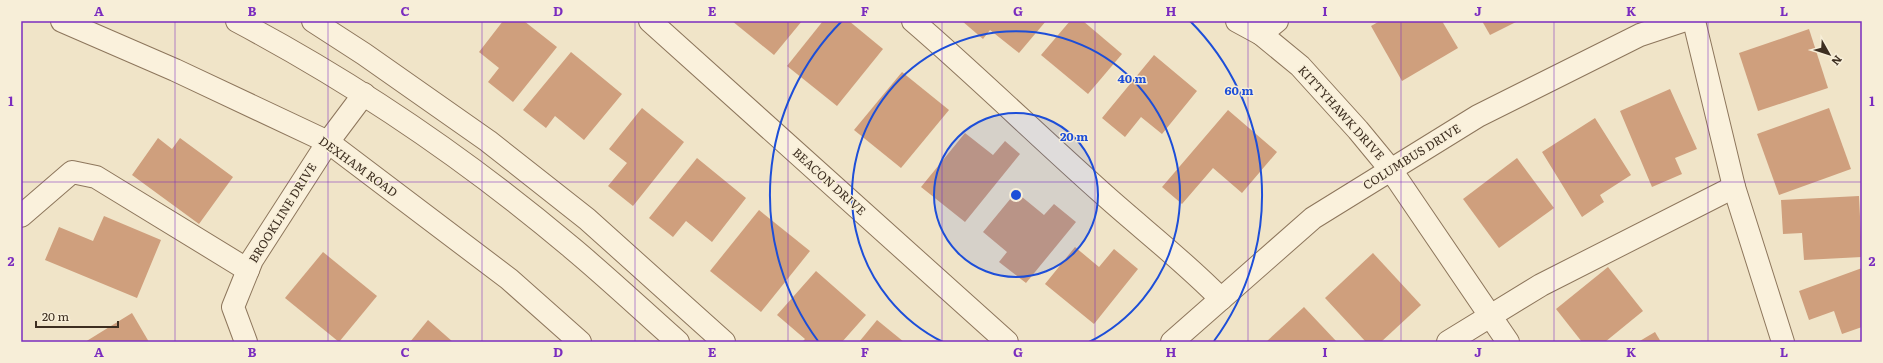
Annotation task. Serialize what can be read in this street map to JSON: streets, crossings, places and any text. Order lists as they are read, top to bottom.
{
  "streets": {
    "street": [
      "KITTYHAWK DRIVE",
      "COLUMBUS DRIVE",
      "DEXHAM ROAD",
      "BEACON DRIVE",
      "BROOKLINE DRIVE"
    ]
  },
  "crossings": [
    ["KITTYHAWK DRIVE", "COLUMBUS DRIVE"],
    ["DEXHAM ROAD", "BROOKLINE DRIVE"]
  ],
  "scale_bar": "20 m",
  "north": "bottom right",
  "grid": {
    "columns": [
      "A",
      "B",
      "C",
      "D",
      "E",
      "F",
      "G",
      "H",
      "I",
      "J",
      "K",
      "L"
    ],
    "rows": ["1", "2"]
  },
  "rings": ["40 m", "60 m", "20 m"]
}
